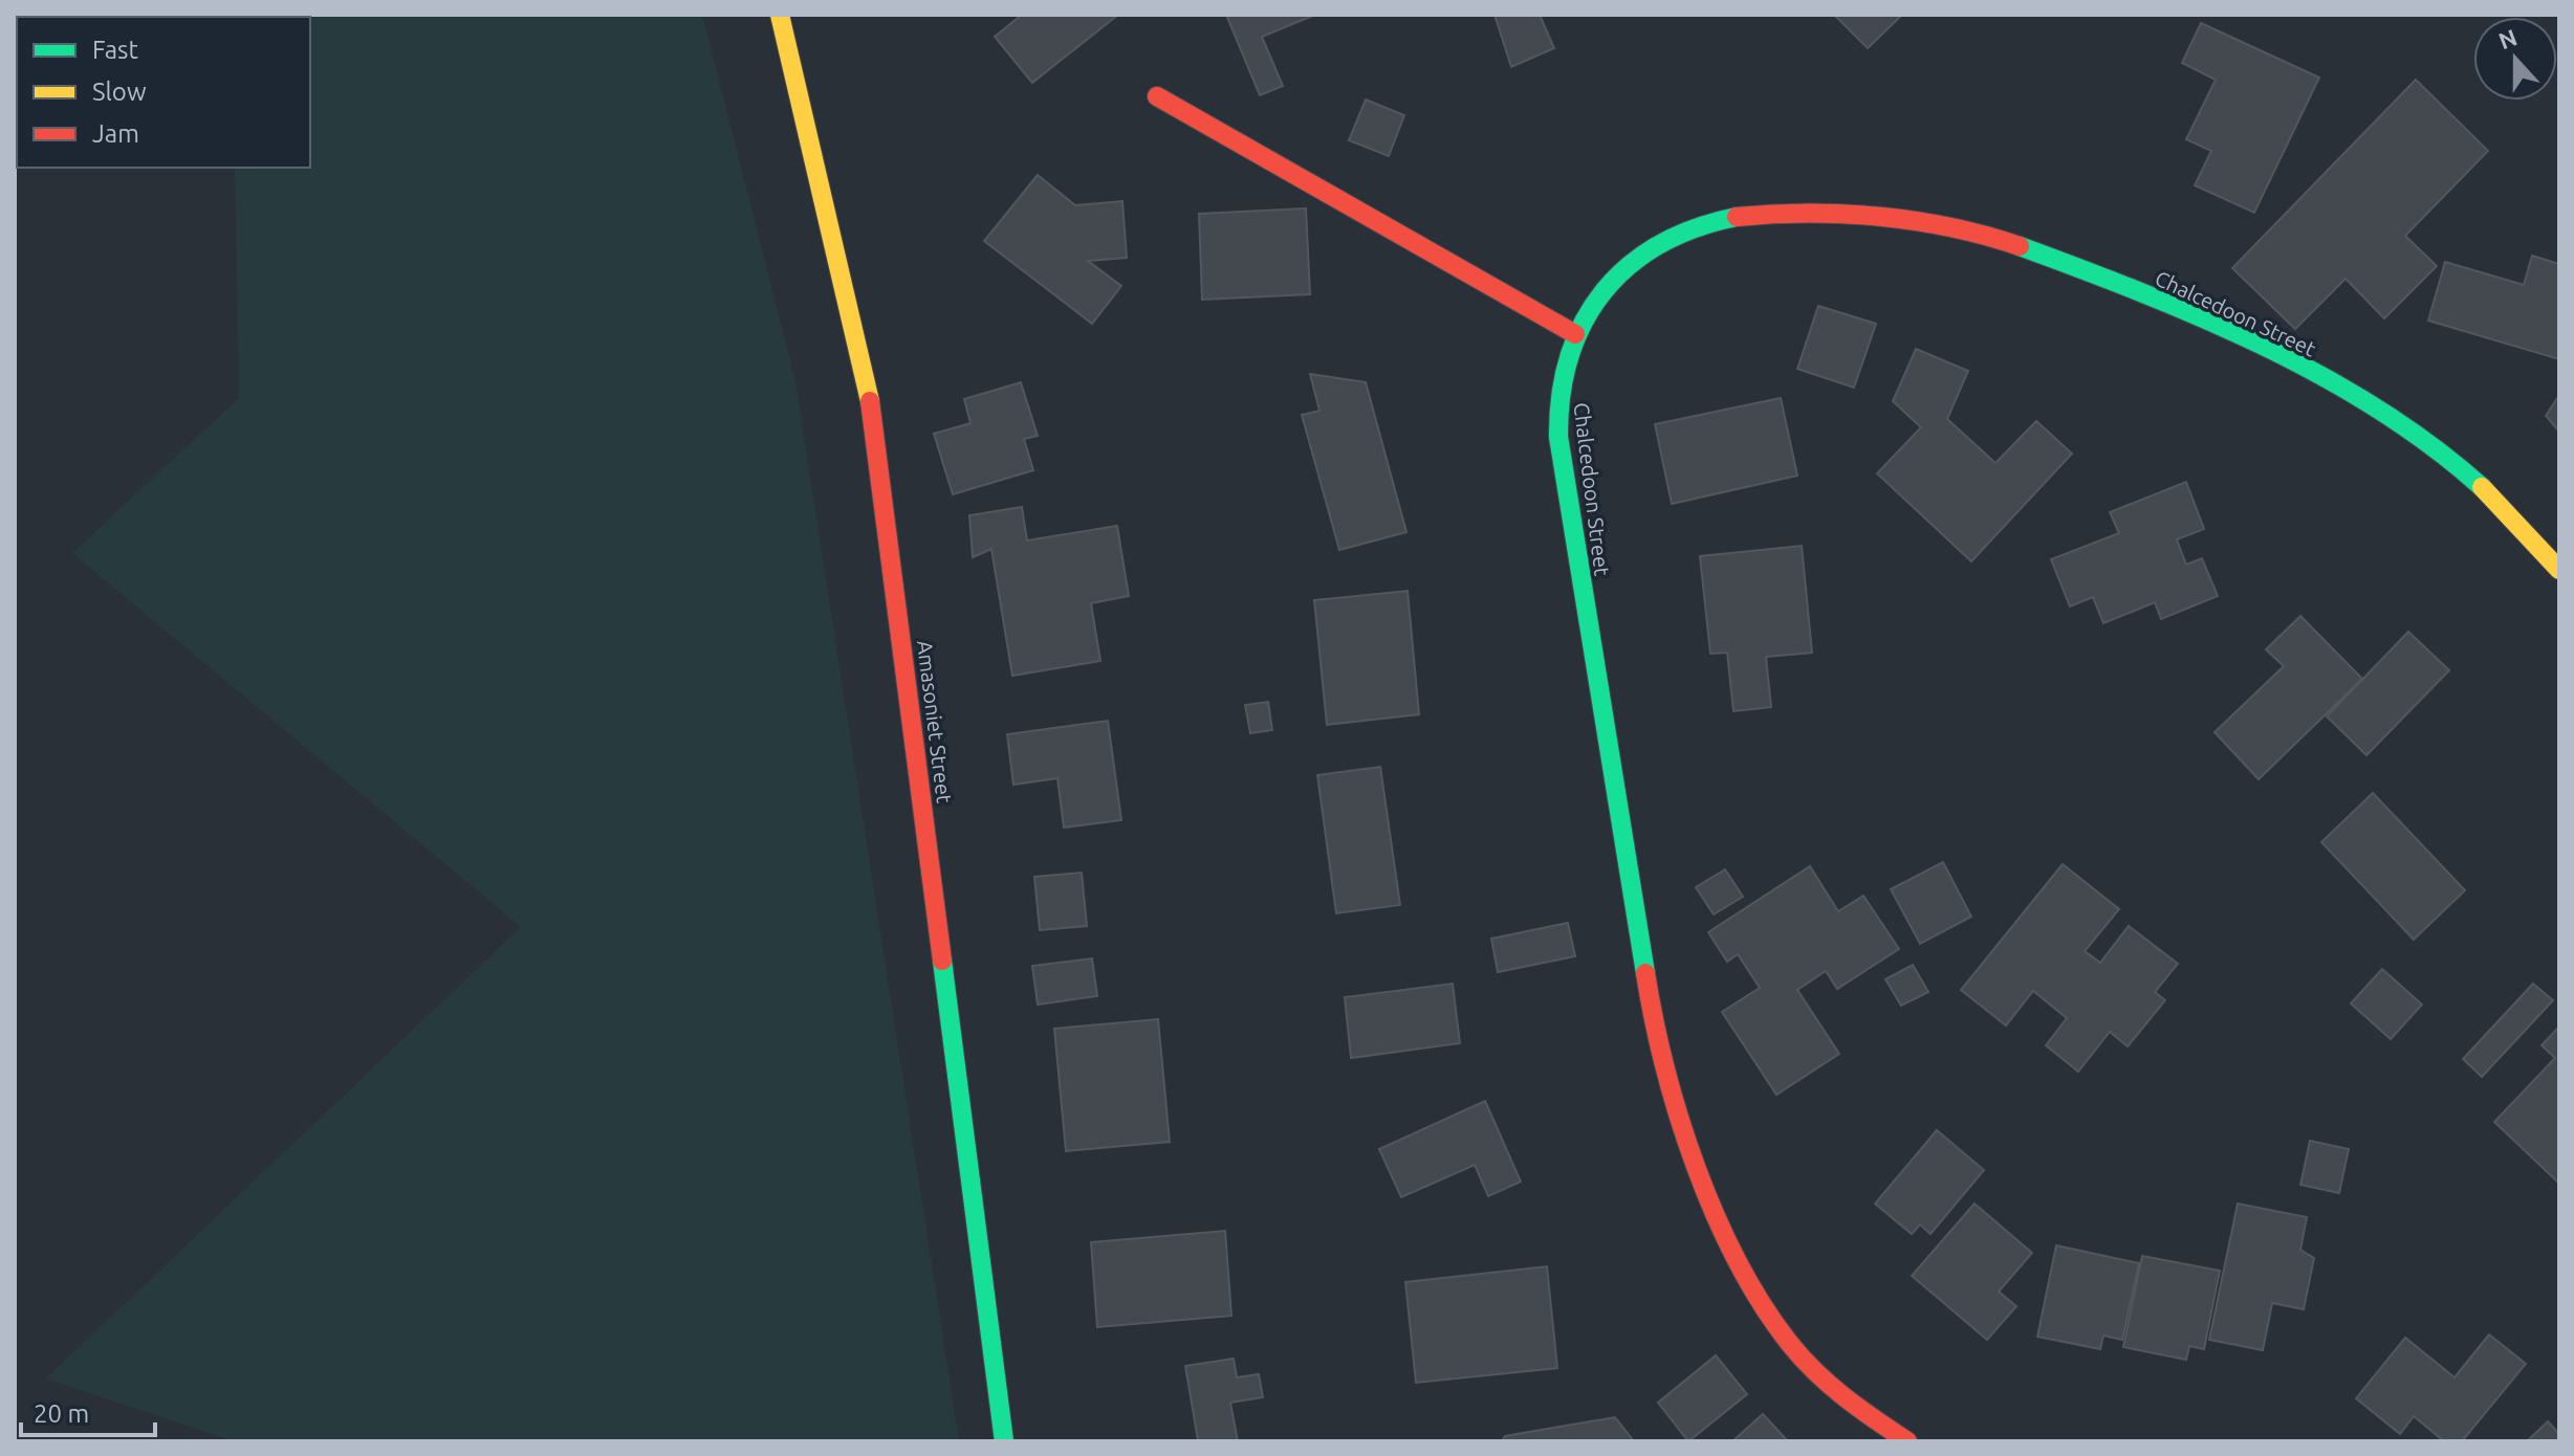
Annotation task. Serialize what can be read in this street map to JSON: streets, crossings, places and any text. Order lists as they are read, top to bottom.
{
  "streets": {
    "street": ["Chalcedoon Street", "Amasoniet Street"]
  },
  "legend": ["Fast", "Slow", "Jam"],
  "scale_bar": "20 m",
  "north": "top"
}
